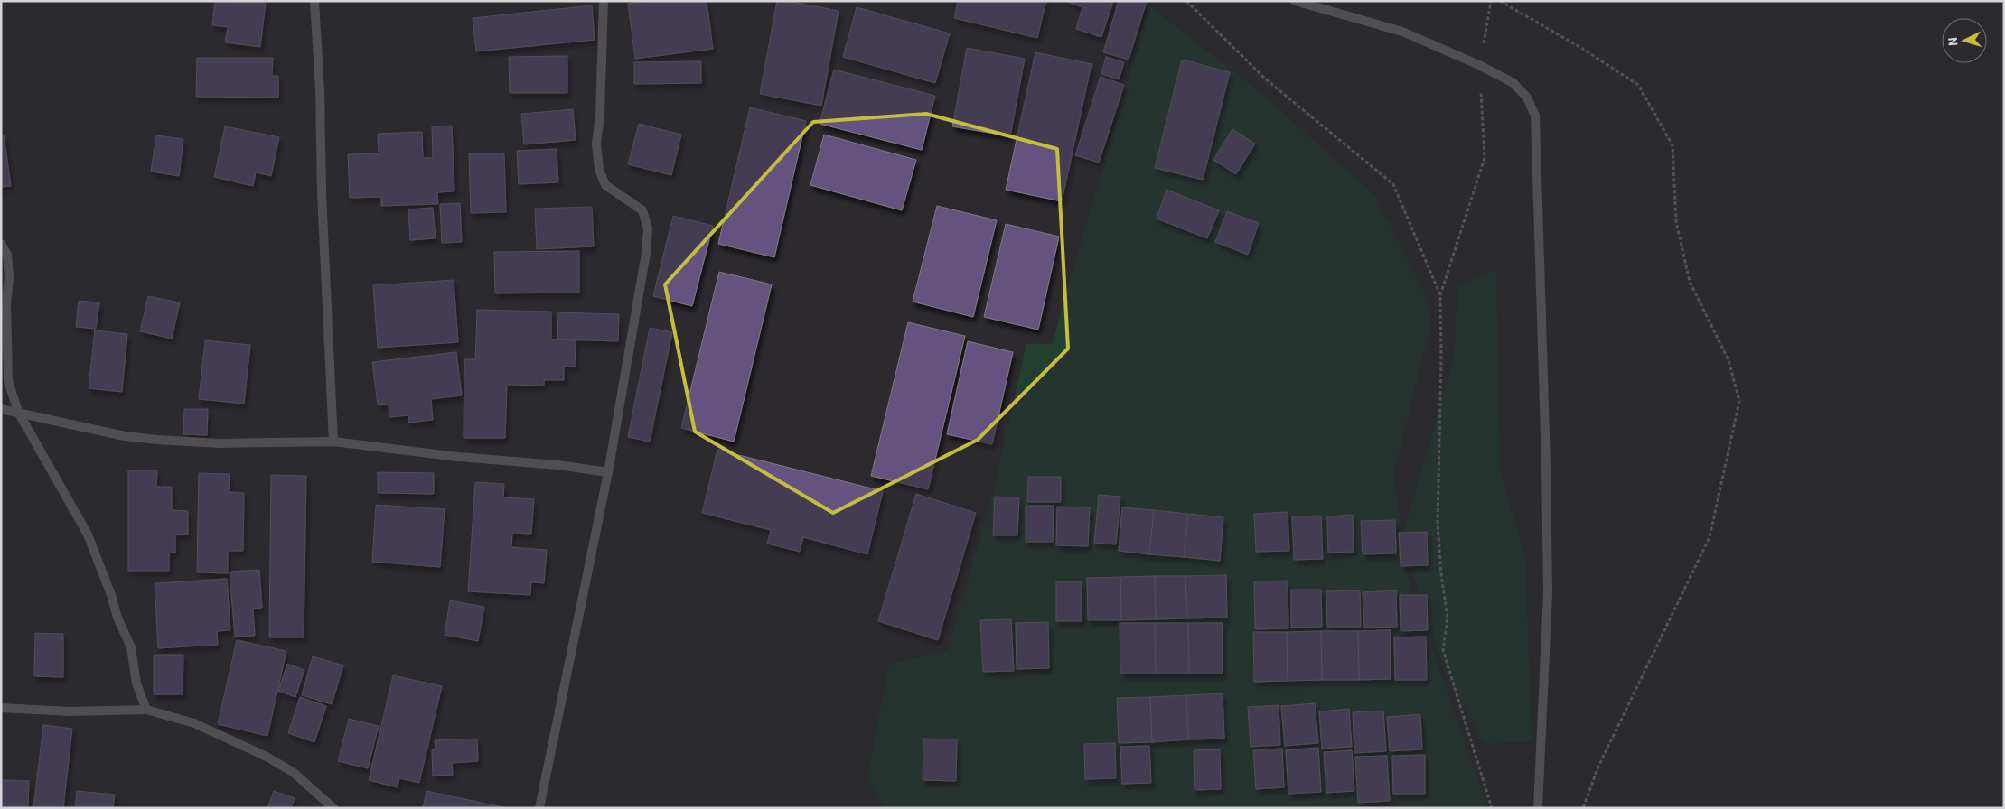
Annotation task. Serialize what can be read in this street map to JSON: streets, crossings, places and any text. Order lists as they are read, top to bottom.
{
  "north": "left"
}
